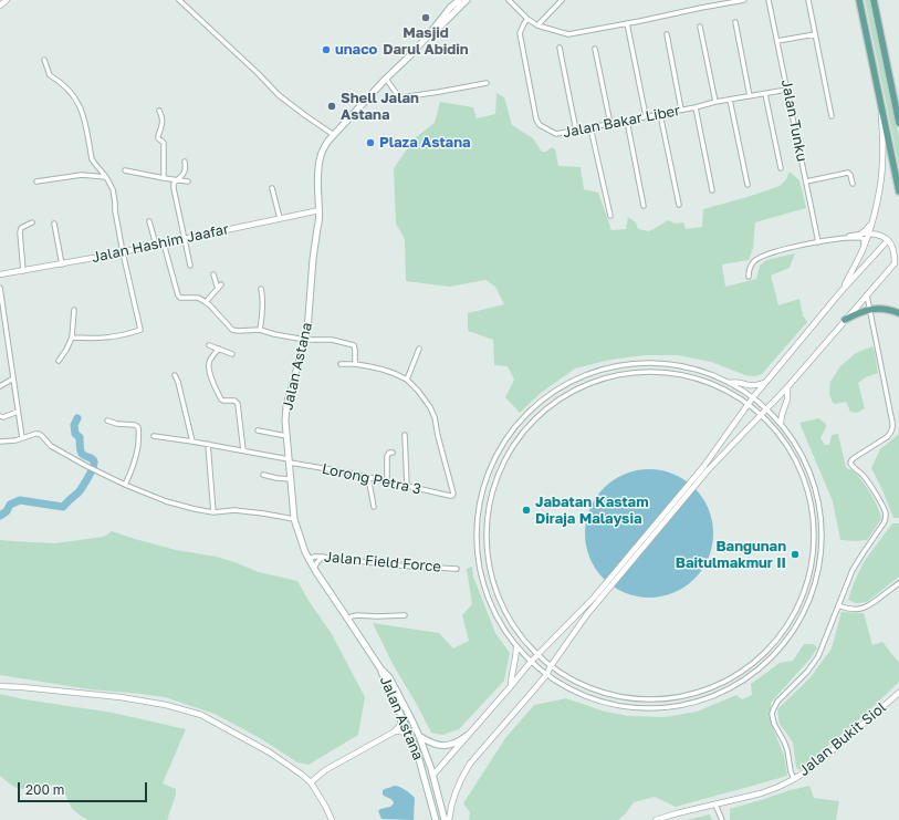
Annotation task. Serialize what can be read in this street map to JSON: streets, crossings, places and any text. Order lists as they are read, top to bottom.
{
  "streets": {
    "main road": ["Jalan Astana"],
    "street": [
      "Jalan Tunku",
      "Jalan Bakar Liber",
      "Jalan Hashim Jaafar",
      "Lorong Petra 3",
      "Jalan Field Force",
      "Jalan Bukit Siol"
    ]
  },
  "crossings": [
    ["Jalan Tunku", "Jalan Bakar Liber"],
    ["Jalan Hashim Jaafar", "Jalan Astana"],
    ["Jalan Astana", "Lorong Petra 3"],
    ["Jalan Astana", "Jalan Field Force"]
  ],
  "places": [
    "Masjid Darul Abidin",
    "unaco",
    "Shell Jalan Astana",
    "Plaza Astana",
    "Jabatan Kastam Diraja Malaysia",
    "Bangunan Baitulmakmur II"
  ],
  "scale_bar": "200 m"
}
